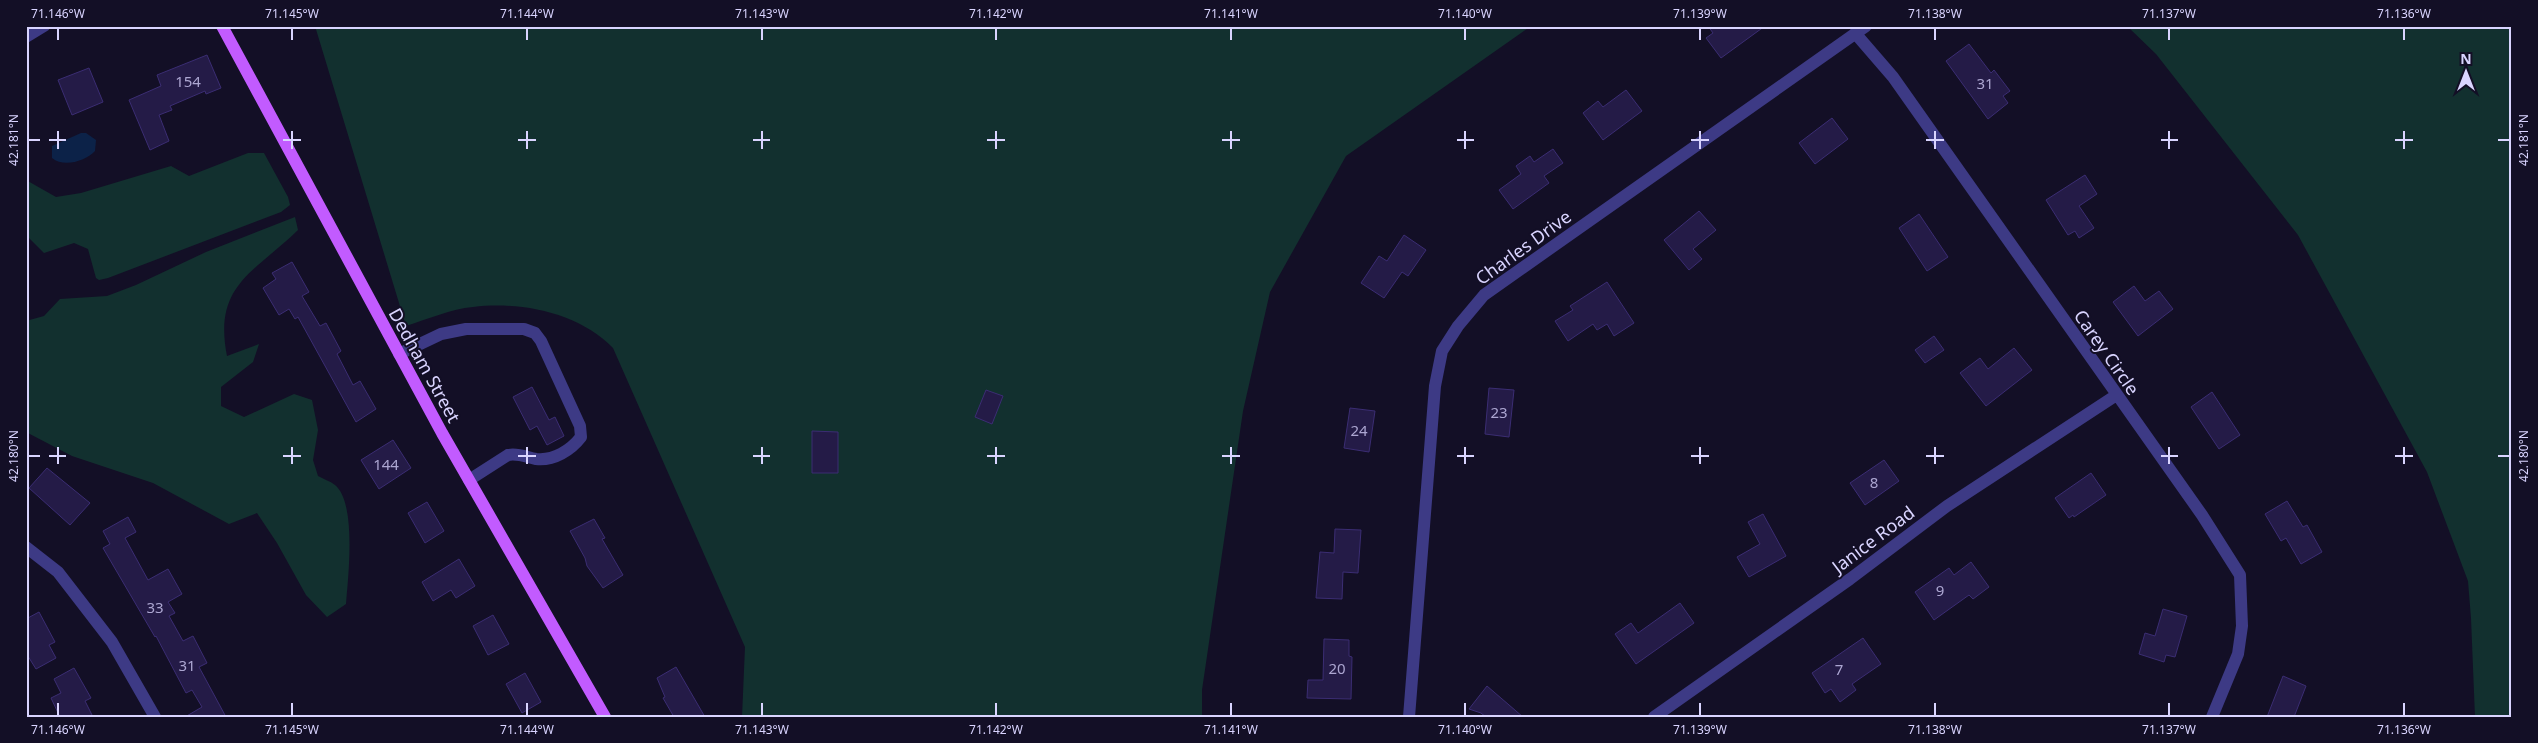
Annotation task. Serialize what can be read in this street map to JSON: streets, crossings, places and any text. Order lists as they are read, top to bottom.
{
  "streets": {
    "main road": ["Dedham Street"],
    "street": ["Charles Drive", "Carey Circle", "Janice Road"]
  },
  "crossings": [
    ["Charles Drive", "Carey Circle"],
    ["Carey Circle", "Janice Road"]
  ],
  "house_numbers": [
    "154",
    "31",
    "23",
    "24",
    "144",
    "8",
    "9",
    "33",
    "31",
    "20",
    "7"
  ],
  "north": "top",
  "coordinates": [
    "71.146°W",
    "71.145°W",
    "71.144°W",
    "71.143°W",
    "71.142°W",
    "71.141°W",
    "71.140°W",
    "71.139°W",
    "71.138°W",
    "71.137°W",
    "71.136°W",
    "42.181°N",
    "42.180°N"
  ]
}
